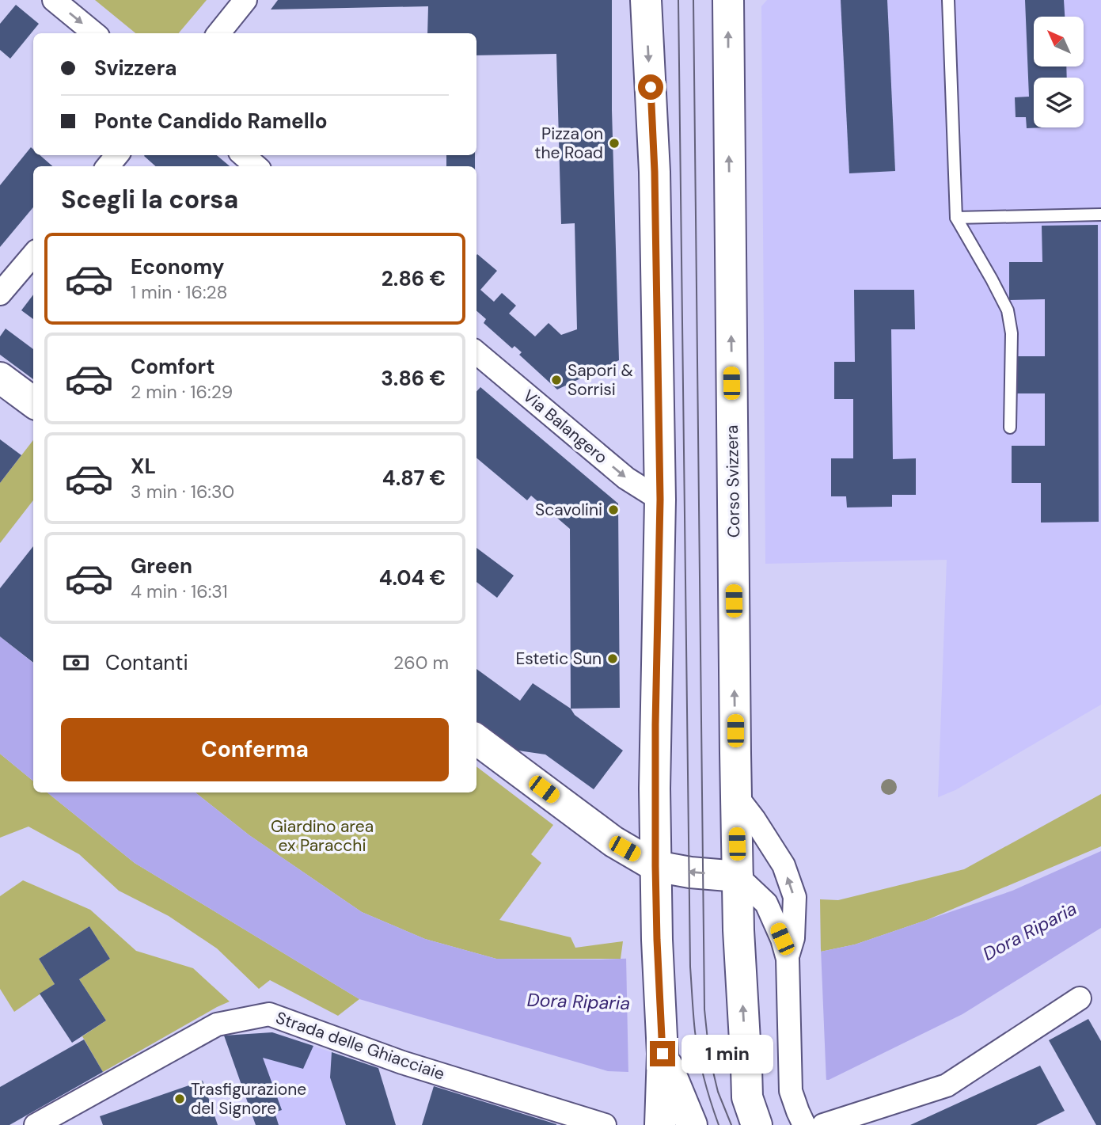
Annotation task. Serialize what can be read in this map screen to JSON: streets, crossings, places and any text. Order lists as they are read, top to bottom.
{
  "streets": {
    "street": ["Via Balangero", "Corso Svizzera", "Strada delle Ghiacciaie"]
  },
  "one_way": ["Via Balangero"],
  "water": ["Dora Riparia"],
  "parks": ["Giardino area ex Paracchi"],
  "places": [
    "Pizza on the Road",
    "Sapori & Sorrisi",
    "Scavolini",
    "Estetic Sun",
    "Trasfigurazione del Signore"
  ],
  "north": "top left",
  "page": {
    "banner": ["Svizzera", "Ponte Candido Ramello"],
    "heading": "Scegli la corsa",
    "list": [
      {
        "name": "Economy",
        "note": "1 min · 16:28",
        "value": "2.86 €"
      },
      {
        "name": "Comfort",
        "note": "2 min · 16:29",
        "value": "3.86 €"
      },
      {
        "name": "XL",
        "note": "3 min · 16:30",
        "value": "4.87 €"
      },
      {
        "name": "Green",
        "note": "4 min · 16:31",
        "value": "4.04 €"
      }
    ],
    "pay": ["Contanti", "260 m"],
    "buttons": "Conferma",
    "bubble": "1 min"
  }
}
